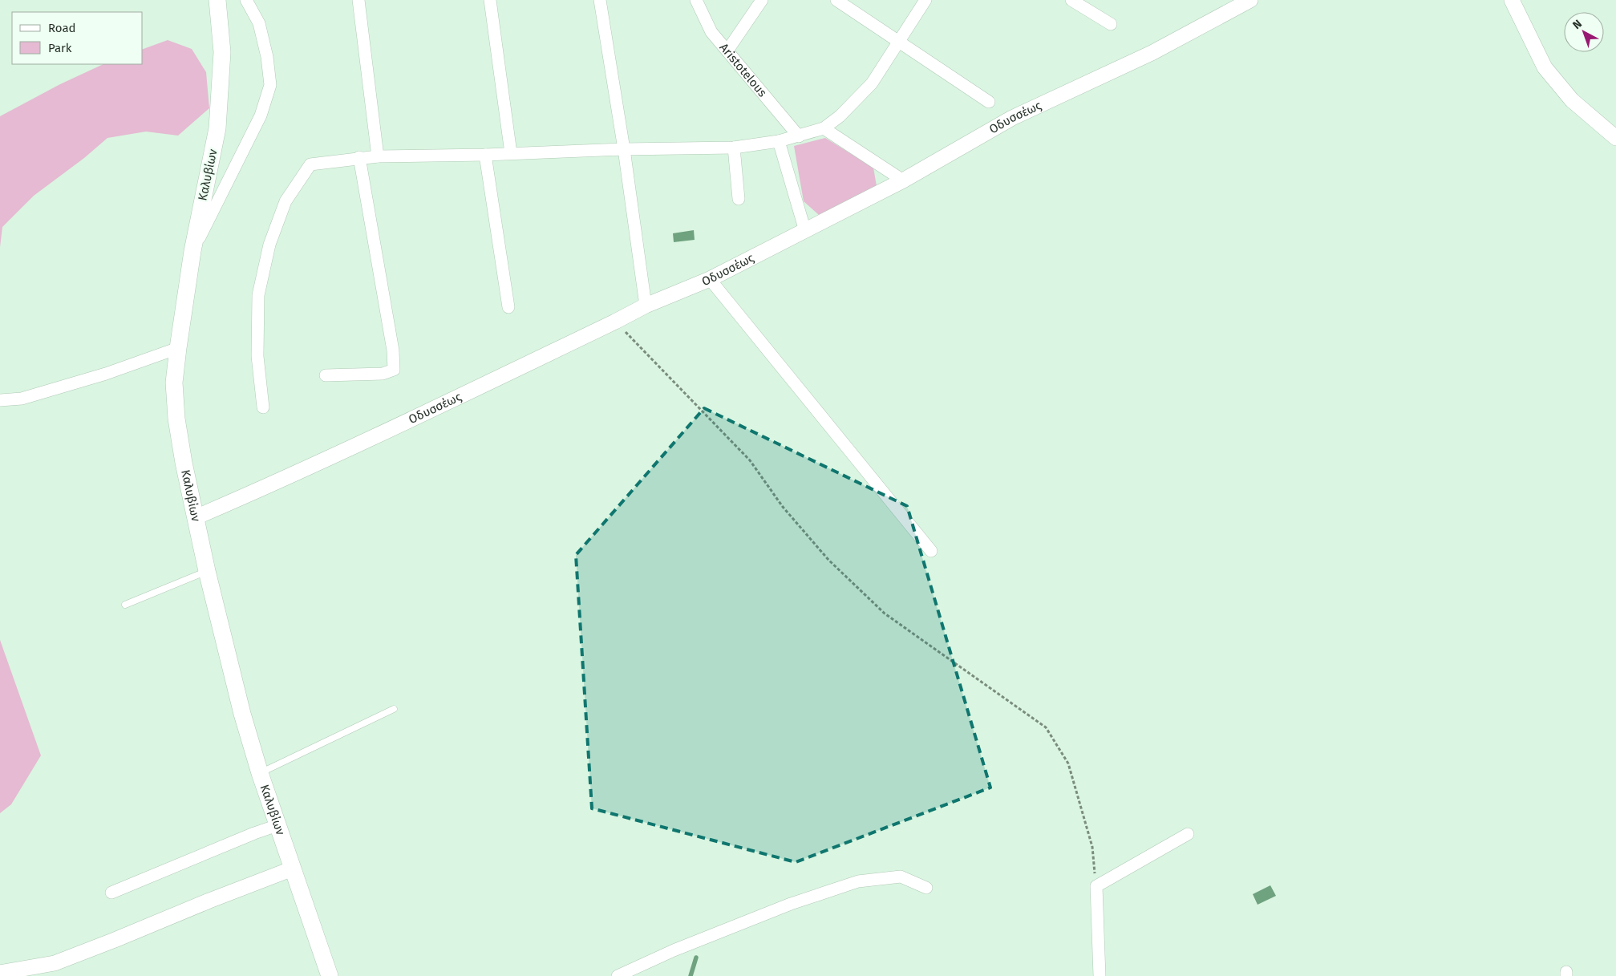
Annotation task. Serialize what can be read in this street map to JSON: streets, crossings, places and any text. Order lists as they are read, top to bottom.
{
  "streets": {
    "main road": ["Καλυβίων"],
    "street": ["Aristotelous", "Οδυσσέως"]
  },
  "crossings": [
    ["Οδυσσέως", "Καλυβίων"]
  ],
  "legend": ["Road", "Park"],
  "north": "top left"
}
